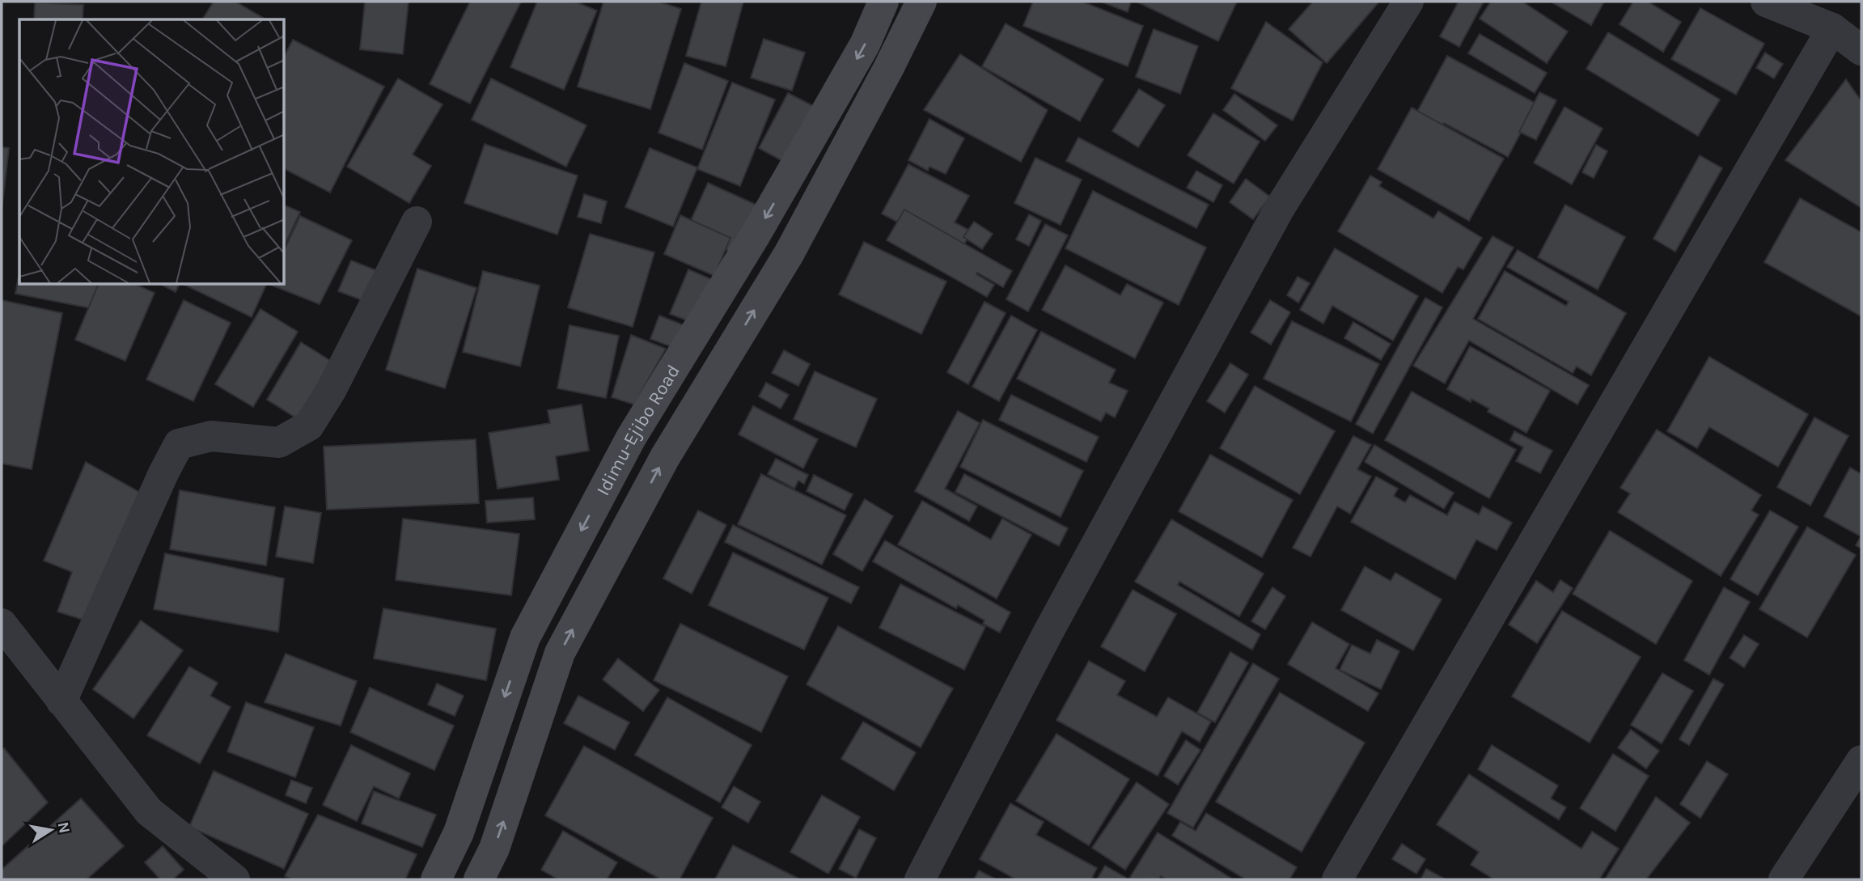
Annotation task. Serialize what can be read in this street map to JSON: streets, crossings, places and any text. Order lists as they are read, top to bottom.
{
  "streets": {
    "main road": ["Idimu-Ejibo Road"]
  },
  "north": "right"
}
